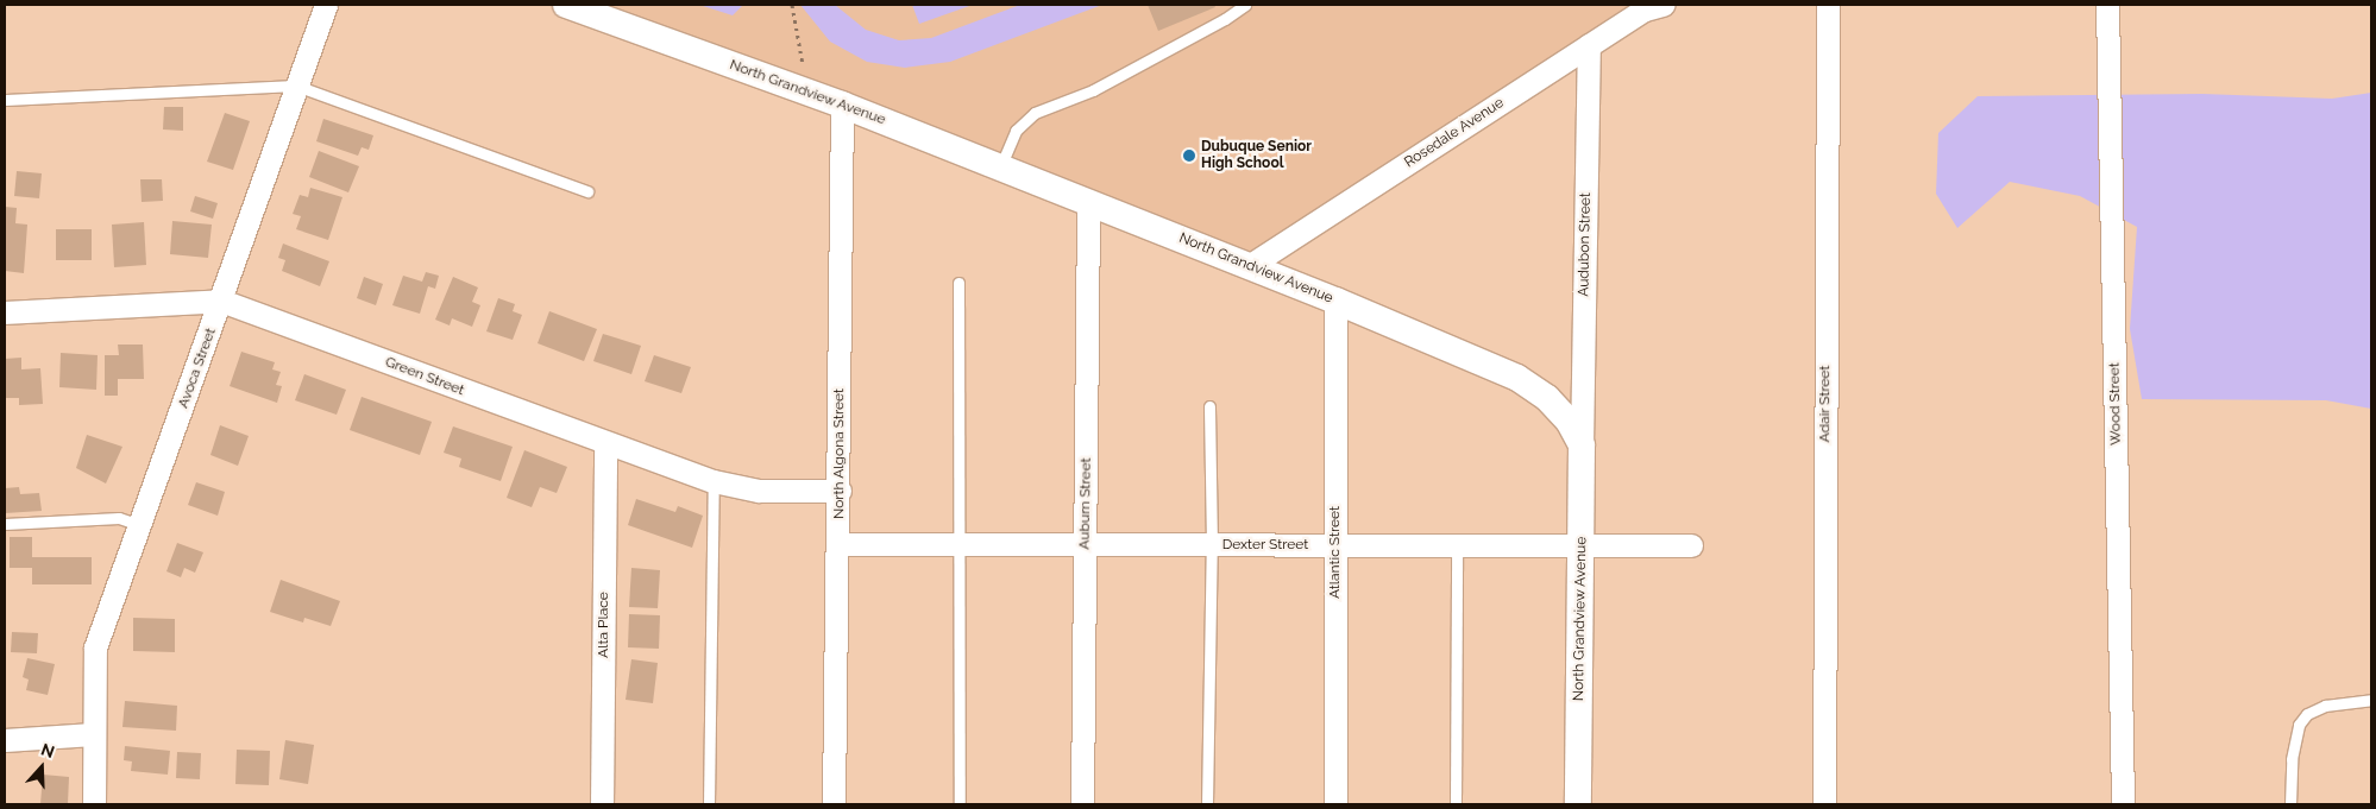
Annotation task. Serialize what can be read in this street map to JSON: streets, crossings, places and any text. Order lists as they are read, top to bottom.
{
  "streets": {
    "street": [
      "North Grandview Avenue",
      "Rosedale Avenue",
      "Audubon Street",
      "Avoca Street",
      "Green Street",
      "Adair Street",
      "Wood Street",
      "North Algona Street",
      "Auburn Street",
      "Dexter Street",
      "Atlantic Street",
      "Alta Place"
    ]
  },
  "crossings": [
    ["North Grandview Avenue", "Rosedale Avenue"],
    ["North Grandview Avenue", "Audubon Street"],
    ["North Grandview Avenue", "North Algona Street"],
    ["North Grandview Avenue", "Auburn Street"],
    ["North Grandview Avenue", "Dexter Street"],
    ["North Grandview Avenue", "Atlantic Street"],
    ["Rosedale Avenue", "Audubon Street"],
    ["Avoca Street", "Green Street"],
    ["Green Street", "North Algona Street"],
    ["Green Street", "Alta Place"],
    ["North Algona Street", "Dexter Street"],
    ["Auburn Street", "Dexter Street"],
    ["Dexter Street", "Atlantic Street"]
  ],
  "places": ["Dubuque Senior High School"],
  "north": "top"
}
